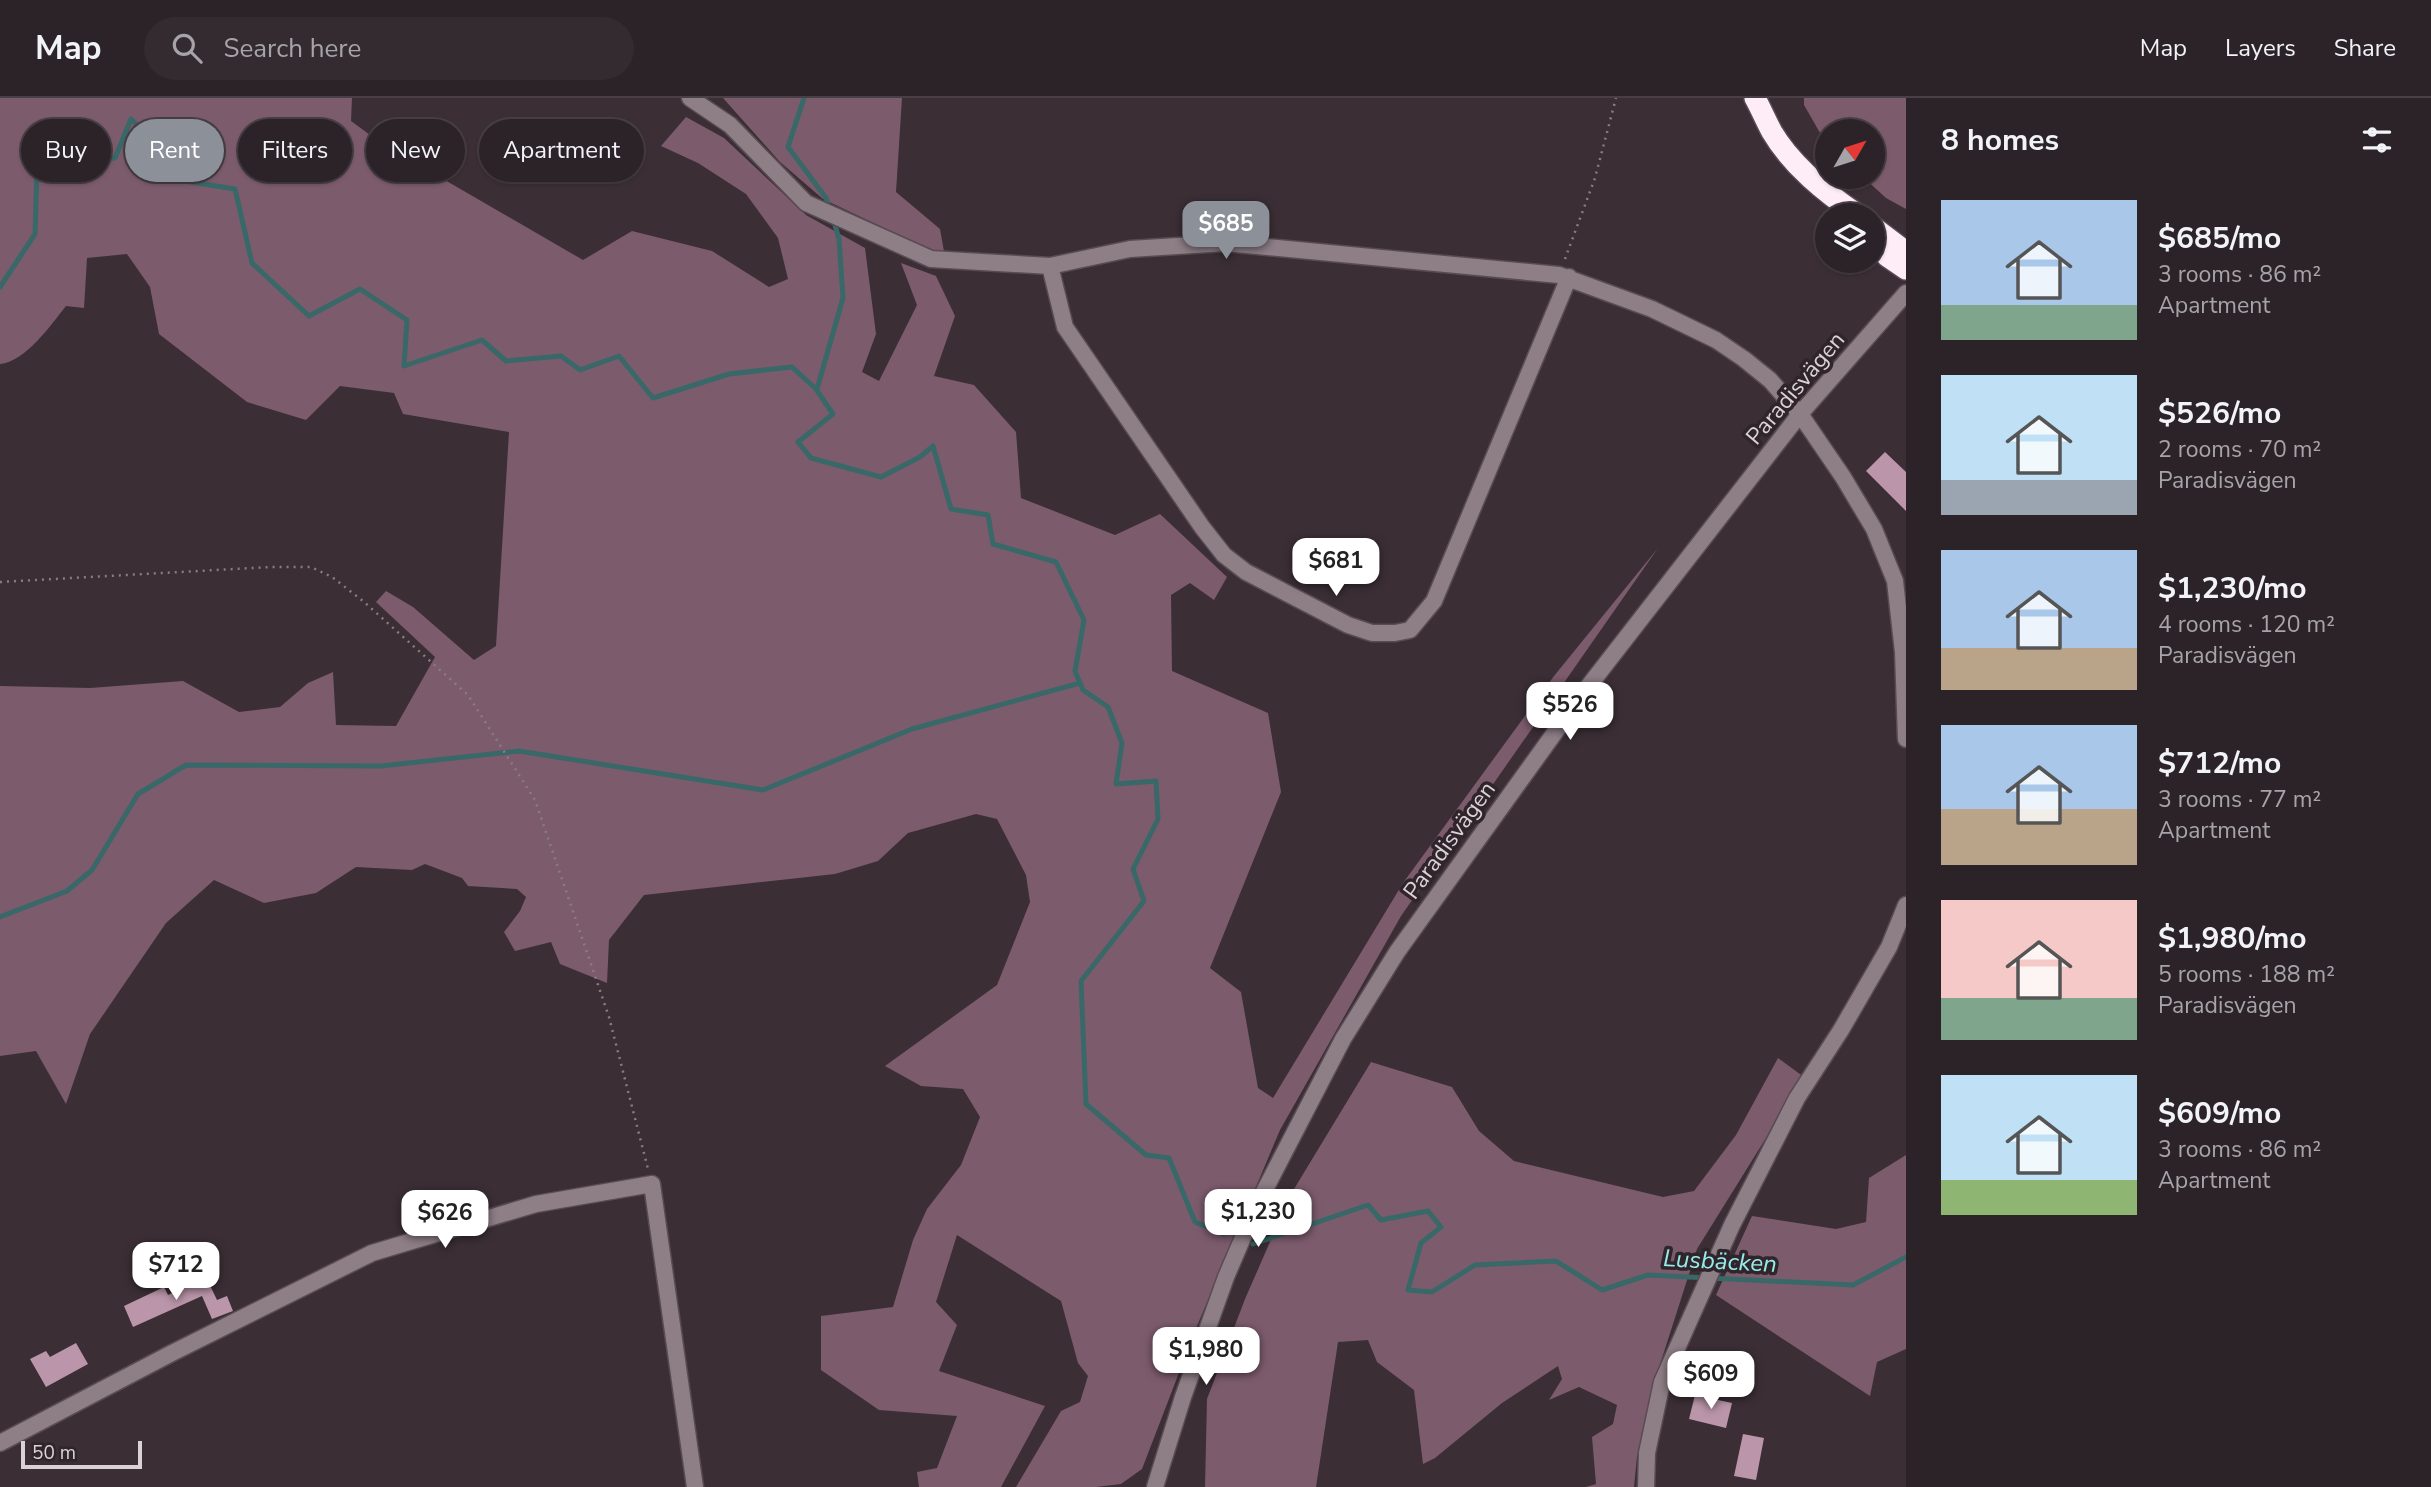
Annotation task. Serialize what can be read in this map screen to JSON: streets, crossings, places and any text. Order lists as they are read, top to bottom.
{
  "streets": {
    "street": ["Paradisvägen"]
  },
  "water": ["Lusbäcken"],
  "scale_bar": "50 m",
  "north": "top right",
  "page": {
    "header": "Map",
    "search": "Search here",
    "nav": ["Map", "Layers", "Share"],
    "heading": "8 homes",
    "chip": [
      "Buy",
      "Rent",
      "Filters",
      "New",
      "Apartment"
    ],
    "list": [
      {
        "name": "$685/mo",
        "note": "3 rooms · 86 m² · Apartment"
      },
      {
        "name": "$526/mo",
        "note": "2 rooms · 70 m² · Paradisvägen"
      },
      {
        "name": "$1,230/mo",
        "note": "4 rooms · 120 m² · Paradisvägen"
      },
      {
        "name": "$712/mo",
        "note": "3 rooms · 77 m² · Apartment"
      },
      {
        "name": "$1,980/mo",
        "note": "5 rooms · 188 m² · Paradisvägen"
      },
      {
        "name": "$609/mo",
        "note": "3 rooms · 86 m² · Apartment"
      }
    ],
    "price": [
      "$685",
      "$681",
      "$526",
      "$1,230",
      "$626",
      "$712",
      "$1,980",
      "$609"
    ],
    "scale": "50 m"
  }
}
